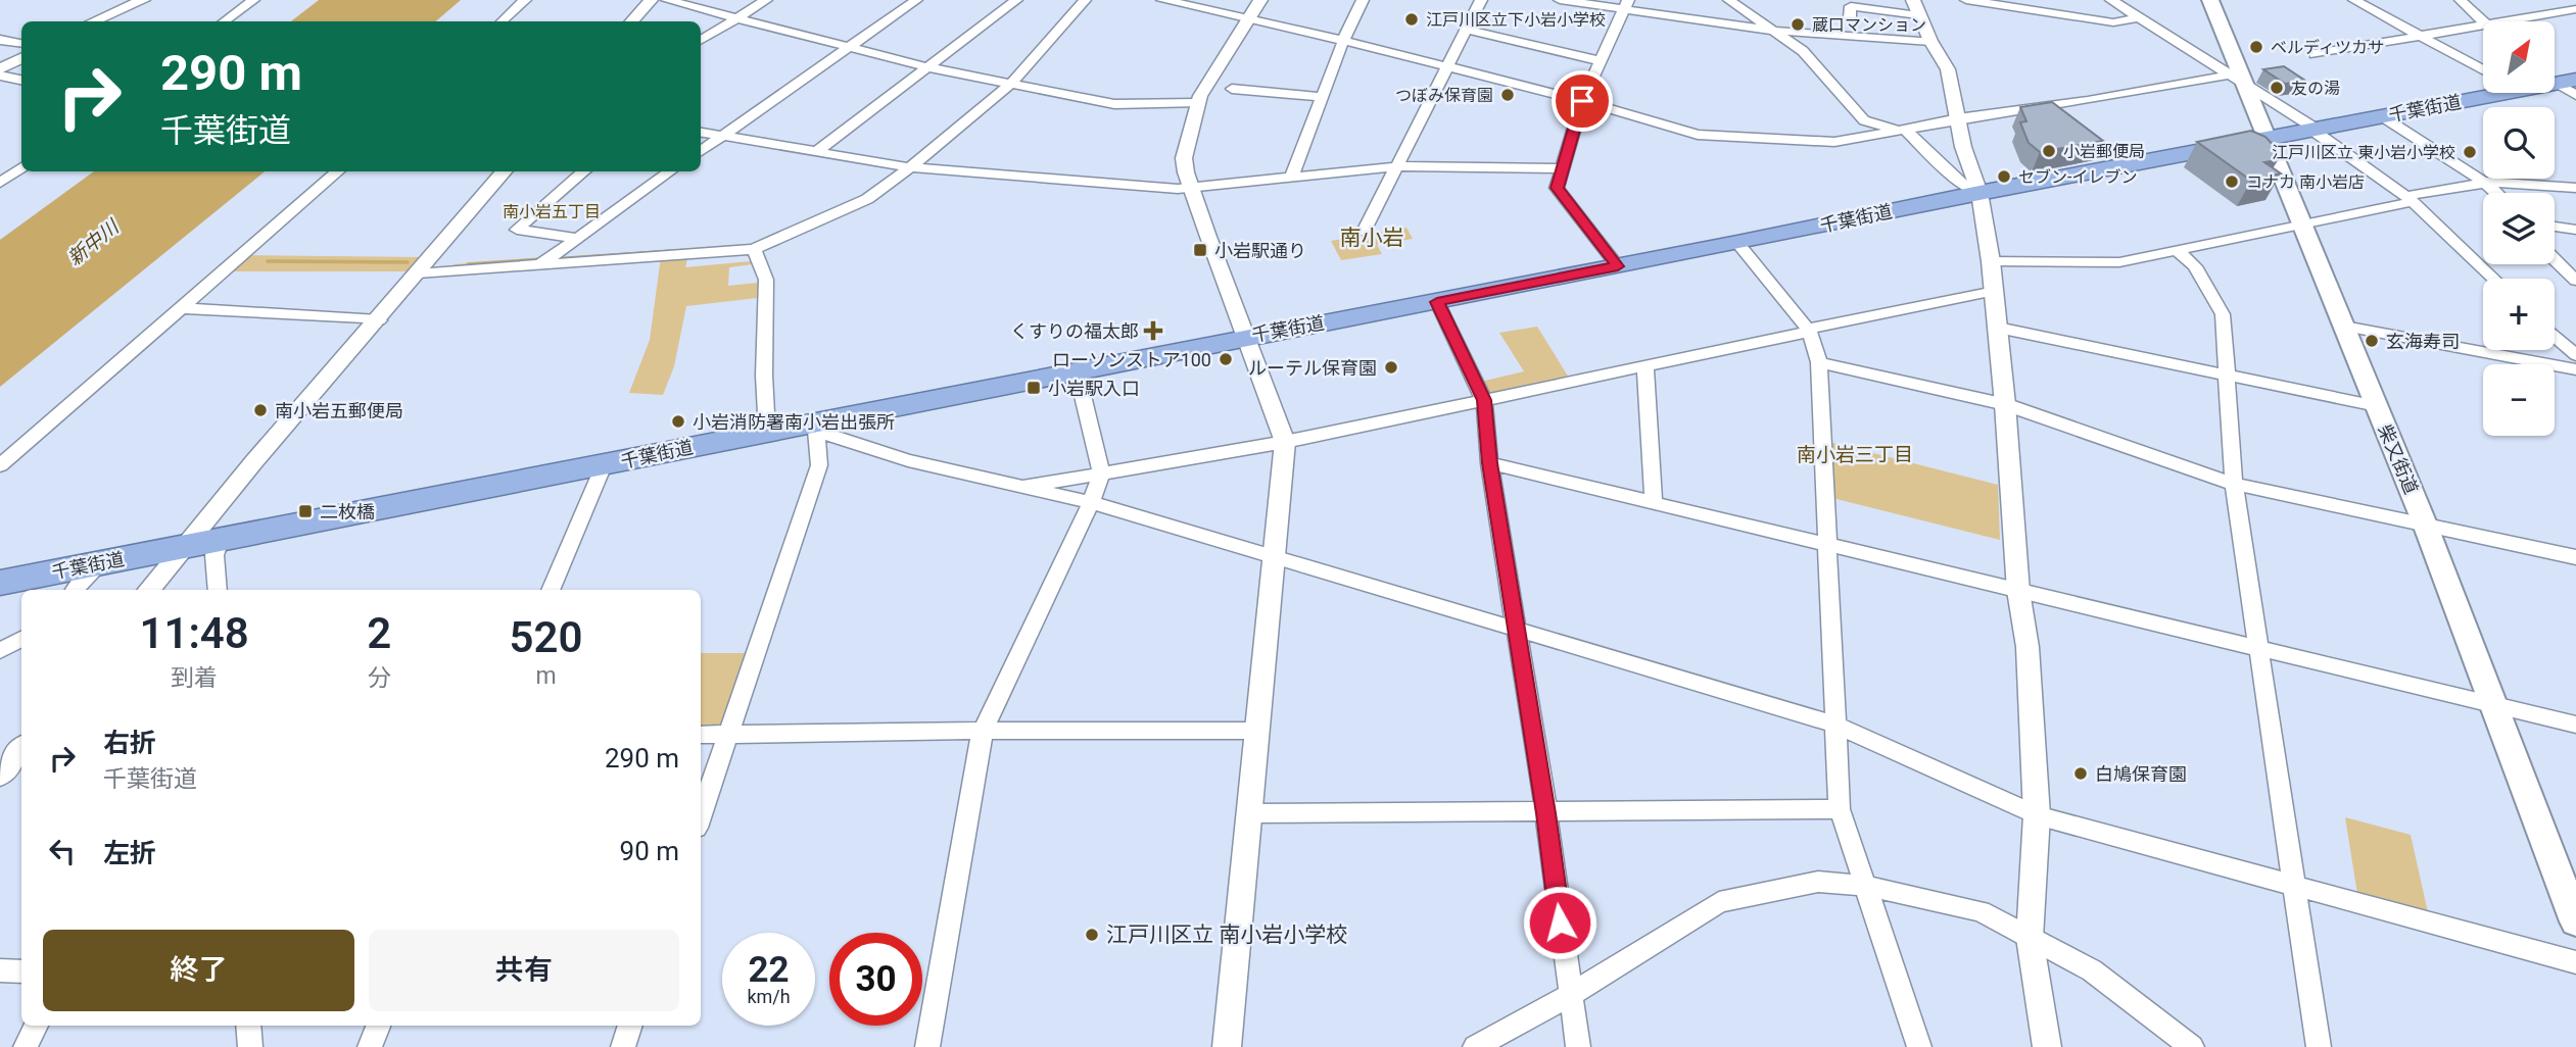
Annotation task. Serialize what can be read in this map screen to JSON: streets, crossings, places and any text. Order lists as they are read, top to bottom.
{
  "streets": {
    "highway": ["千葉街道"],
    "main road": ["柴又街道"]
  },
  "crossings": [
    ["千葉街道", "柴又街道"]
  ],
  "districts": ["南小岩五丁目", "南小岩", "南小岩三丁目"],
  "water": ["新中川"],
  "places": {
    "other": [
      "江戸川区立下小岩小学校",
      "蔵口マンション",
      "ベルディツカサ",
      "友の湯",
      "つぼみ保育園",
      "小岩郵便局",
      "江戸川区立 東小岩小学校",
      "セブン-イレブン",
      "コナカ 南小岩店",
      "玄海寿司",
      "ローソンストア100",
      "ルーテル保育園",
      "南小岩五郵便局",
      "小岩消防署南小岩出張所",
      "白鳩保育園",
      "江戸川区立 南小岩小学校"
    ],
    "transit": ["小岩駅通り", "小岩駅入口", "二枚橋"],
    "health": ["くすりの福太郎"]
  },
  "north": "top right",
  "page": {
    "map_buttons": ["+", "−"],
    "turn": ["290 m", "千葉街道"],
    "eta": [
      "11:48",
      "到着",
      "2",
      "分",
      "520",
      "m"
    ],
    "list": [
      {
        "name": "右折",
        "note": "千葉街道",
        "value": "290 m"
      },
      {
        "name": "左折",
        "value": "90 m"
      }
    ],
    "buttons": ["終了", "共有"],
    "speed": "22 km/h",
    "limit": "30"
  }
}
